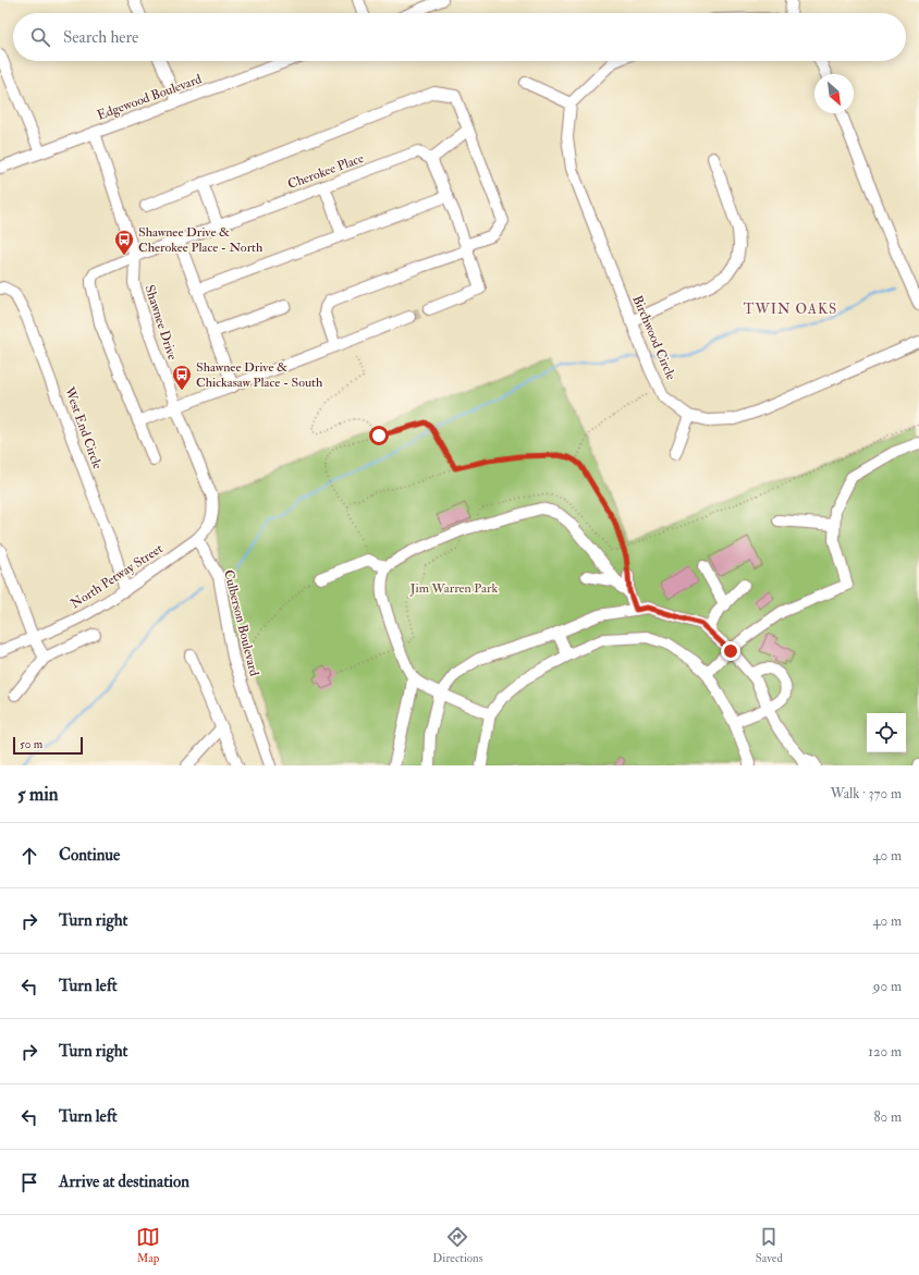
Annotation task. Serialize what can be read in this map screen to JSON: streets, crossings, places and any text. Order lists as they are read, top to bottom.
{
  "streets": {
    "street": [
      "Edgewood Boulevard",
      "Cherokee Place",
      "Shawnee Drive",
      "Birchwood Circle",
      "West End Circle",
      "North Petway Street",
      "Culberson Boulevard"
    ]
  },
  "crossings": [
    ["Edgewood Boulevard", "Shawnee Drive"],
    ["Cherokee Place", "Shawnee Drive"],
    ["Shawnee Drive", "North Petway Street"],
    ["Shawnee Drive", "Culberson Boulevard"],
    ["West End Circle", "North Petway Street"],
    ["North Petway Street", "Culberson Boulevard"]
  ],
  "districts": ["TWIN OAKS"],
  "parks": ["Jim Warren Park"],
  "places": {
    "bus stop": ["Shawnee Drive & Cherokee Place - North", "Shawnee Drive & Chickasaw Place - South"]
  },
  "scale_bar": "50 m",
  "north": "bottom right",
  "page": {
    "search": "Search here",
    "scale": "50 m",
    "heading": ["5 min", "Walk · 370 m"],
    "list": [
      ["Continue", "40 m"],
      ["Turn right", "40 m"],
      ["Turn left", "90 m"],
      ["Turn right", "120 m"],
      ["Turn left", "80 m"],
      "Arrive at destination"
    ],
    "nav": ["Map", "Directions", "Saved"]
  }
}
